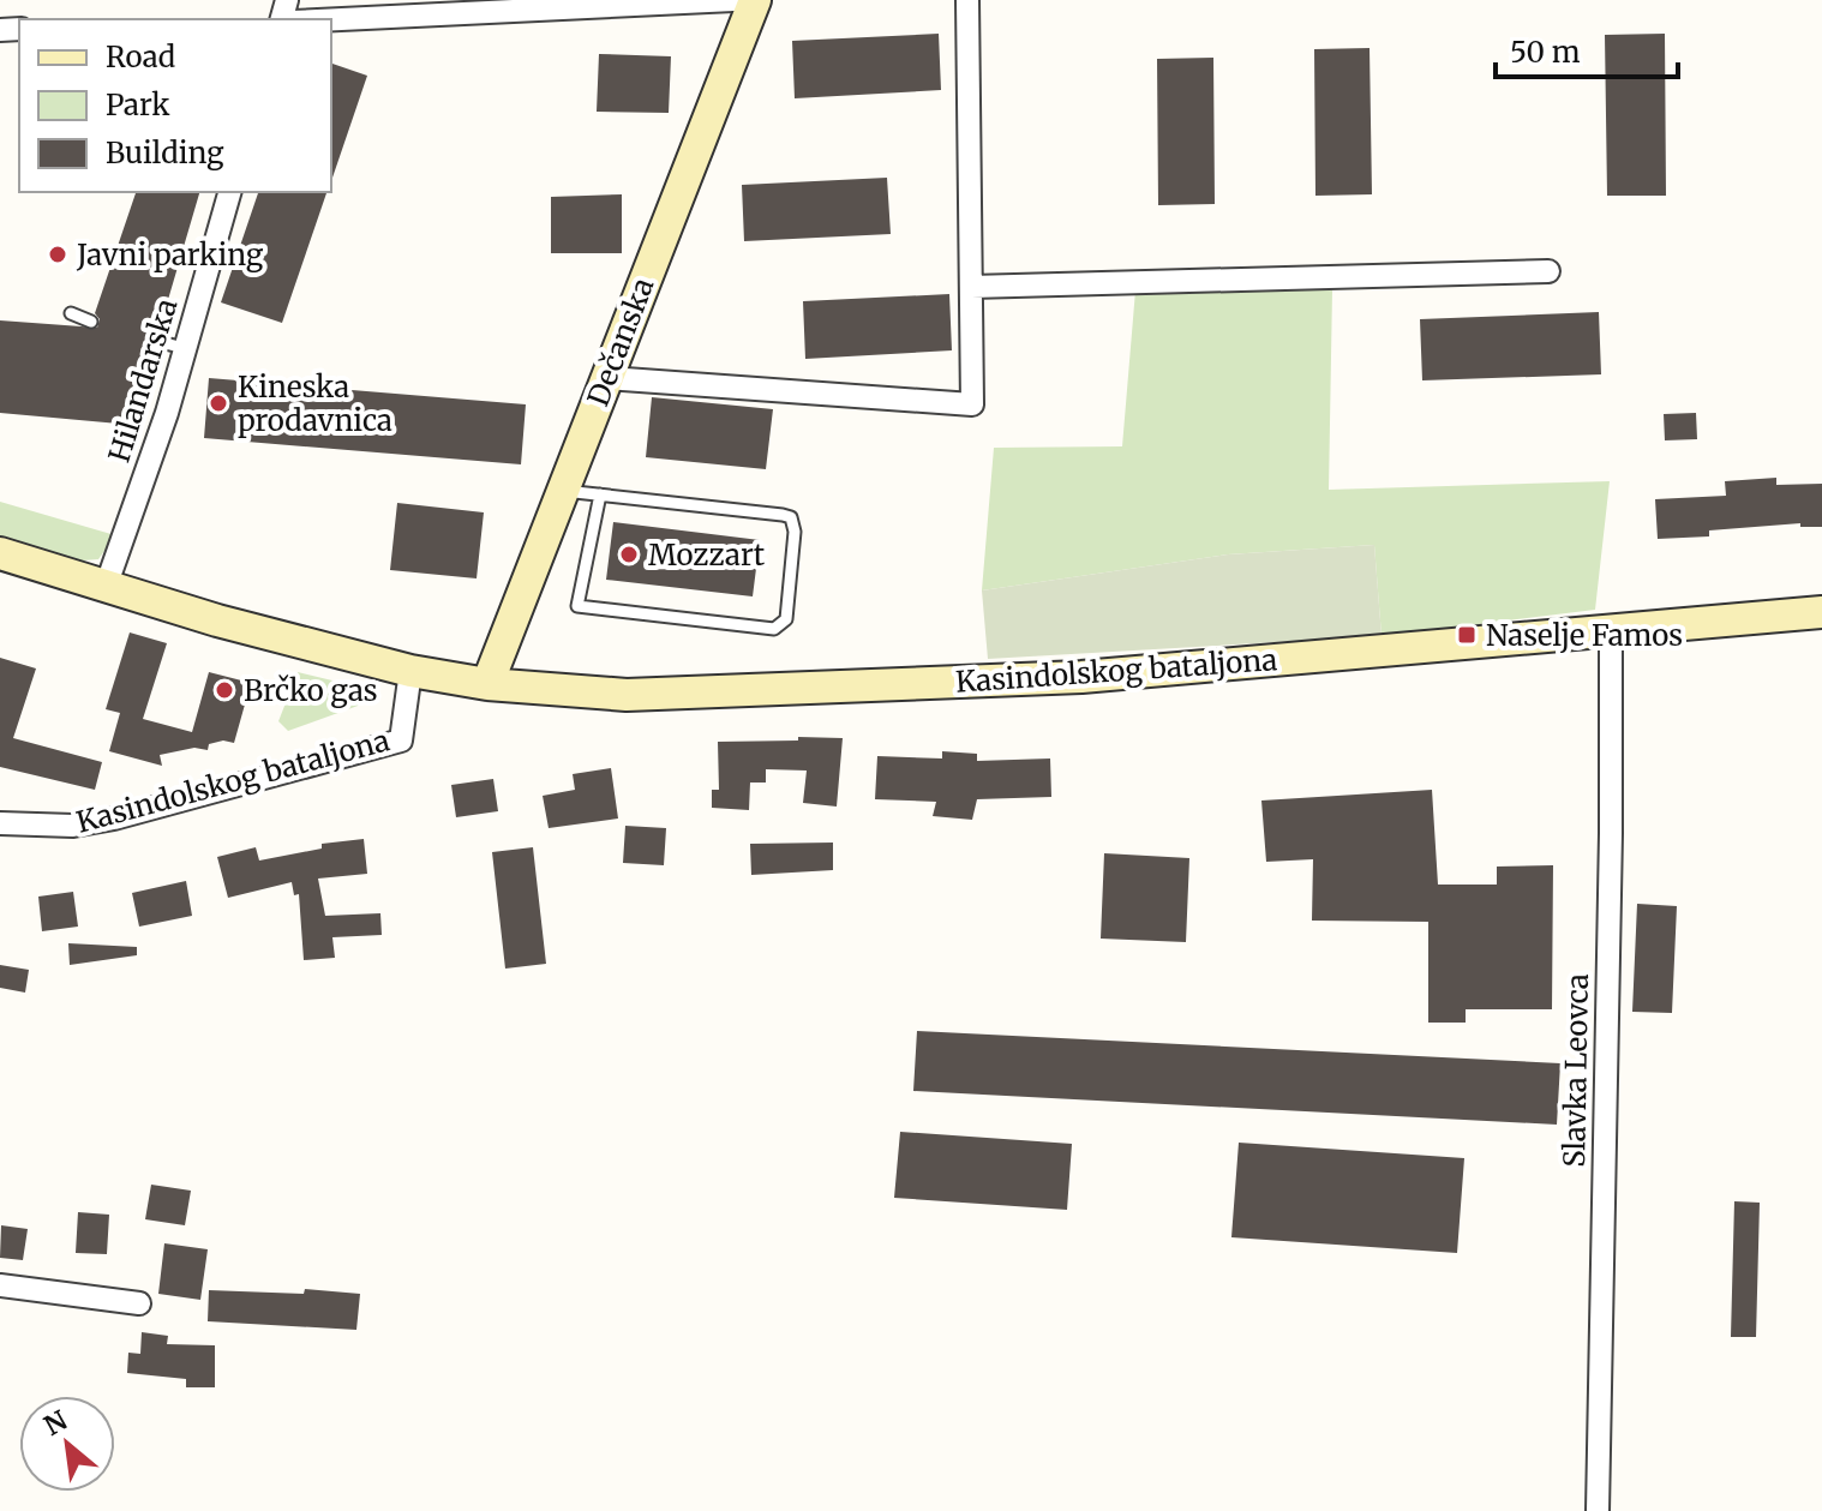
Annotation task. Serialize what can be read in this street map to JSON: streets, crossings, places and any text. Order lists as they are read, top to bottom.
{
  "streets": {
    "street": [
      "Dečanska",
      "Hilandarska",
      "Kasindolskog bataljona",
      "Slavka Leovca"
    ]
  },
  "crossings": [
    ["Dečanska", "Kasindolskog bataljona"],
    ["Hilandarska", "Kasindolskog bataljona"],
    ["Kasindolskog bataljona", "Slavka Leovca"]
  ],
  "places": {
    "other": [
      "Javni parking",
      "Kineska prodavnica",
      "Mozzart",
      "Brčko gas"
    ],
    "transit": ["Naselje Famos"]
  },
  "legend": ["Road", "Park", "Building"],
  "scale_bar": "50 m",
  "north": "top left"
}
